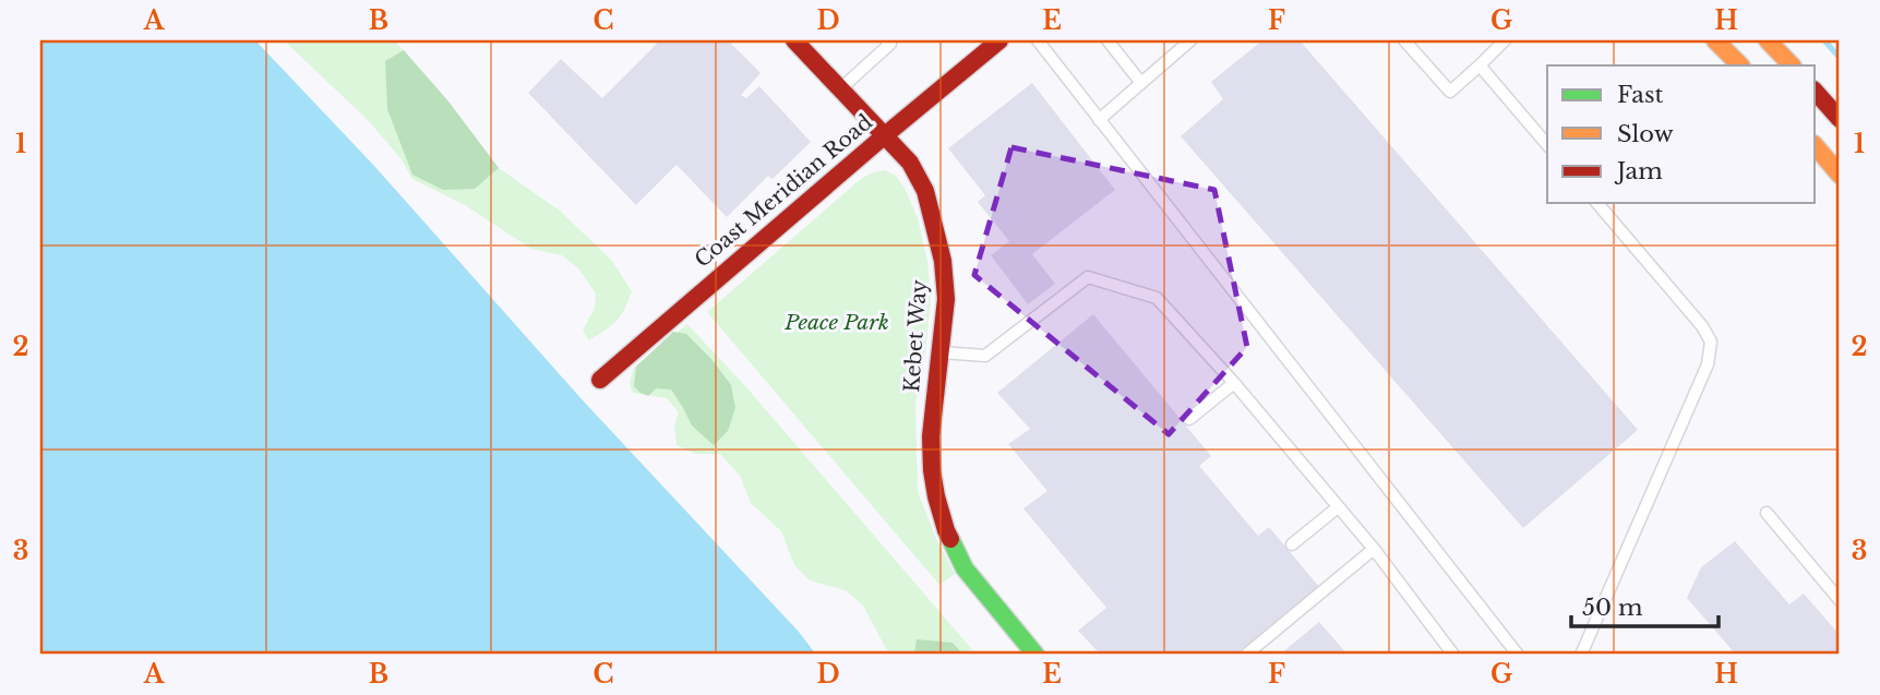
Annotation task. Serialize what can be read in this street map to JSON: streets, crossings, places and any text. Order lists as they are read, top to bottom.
{
  "streets": {
    "main road": ["Coast Meridian Road", "Kebet Way"]
  },
  "crossings": [
    ["Coast Meridian Road", "Kebet Way"]
  ],
  "parks": ["Peace Park"],
  "legend": ["Fast", "Slow", "Jam"],
  "scale_bar": "50 m",
  "grid": {
    "columns": [
      "A",
      "B",
      "C",
      "D",
      "E",
      "F",
      "G",
      "H"
    ],
    "rows": ["1", "2", "3"]
  }
}
